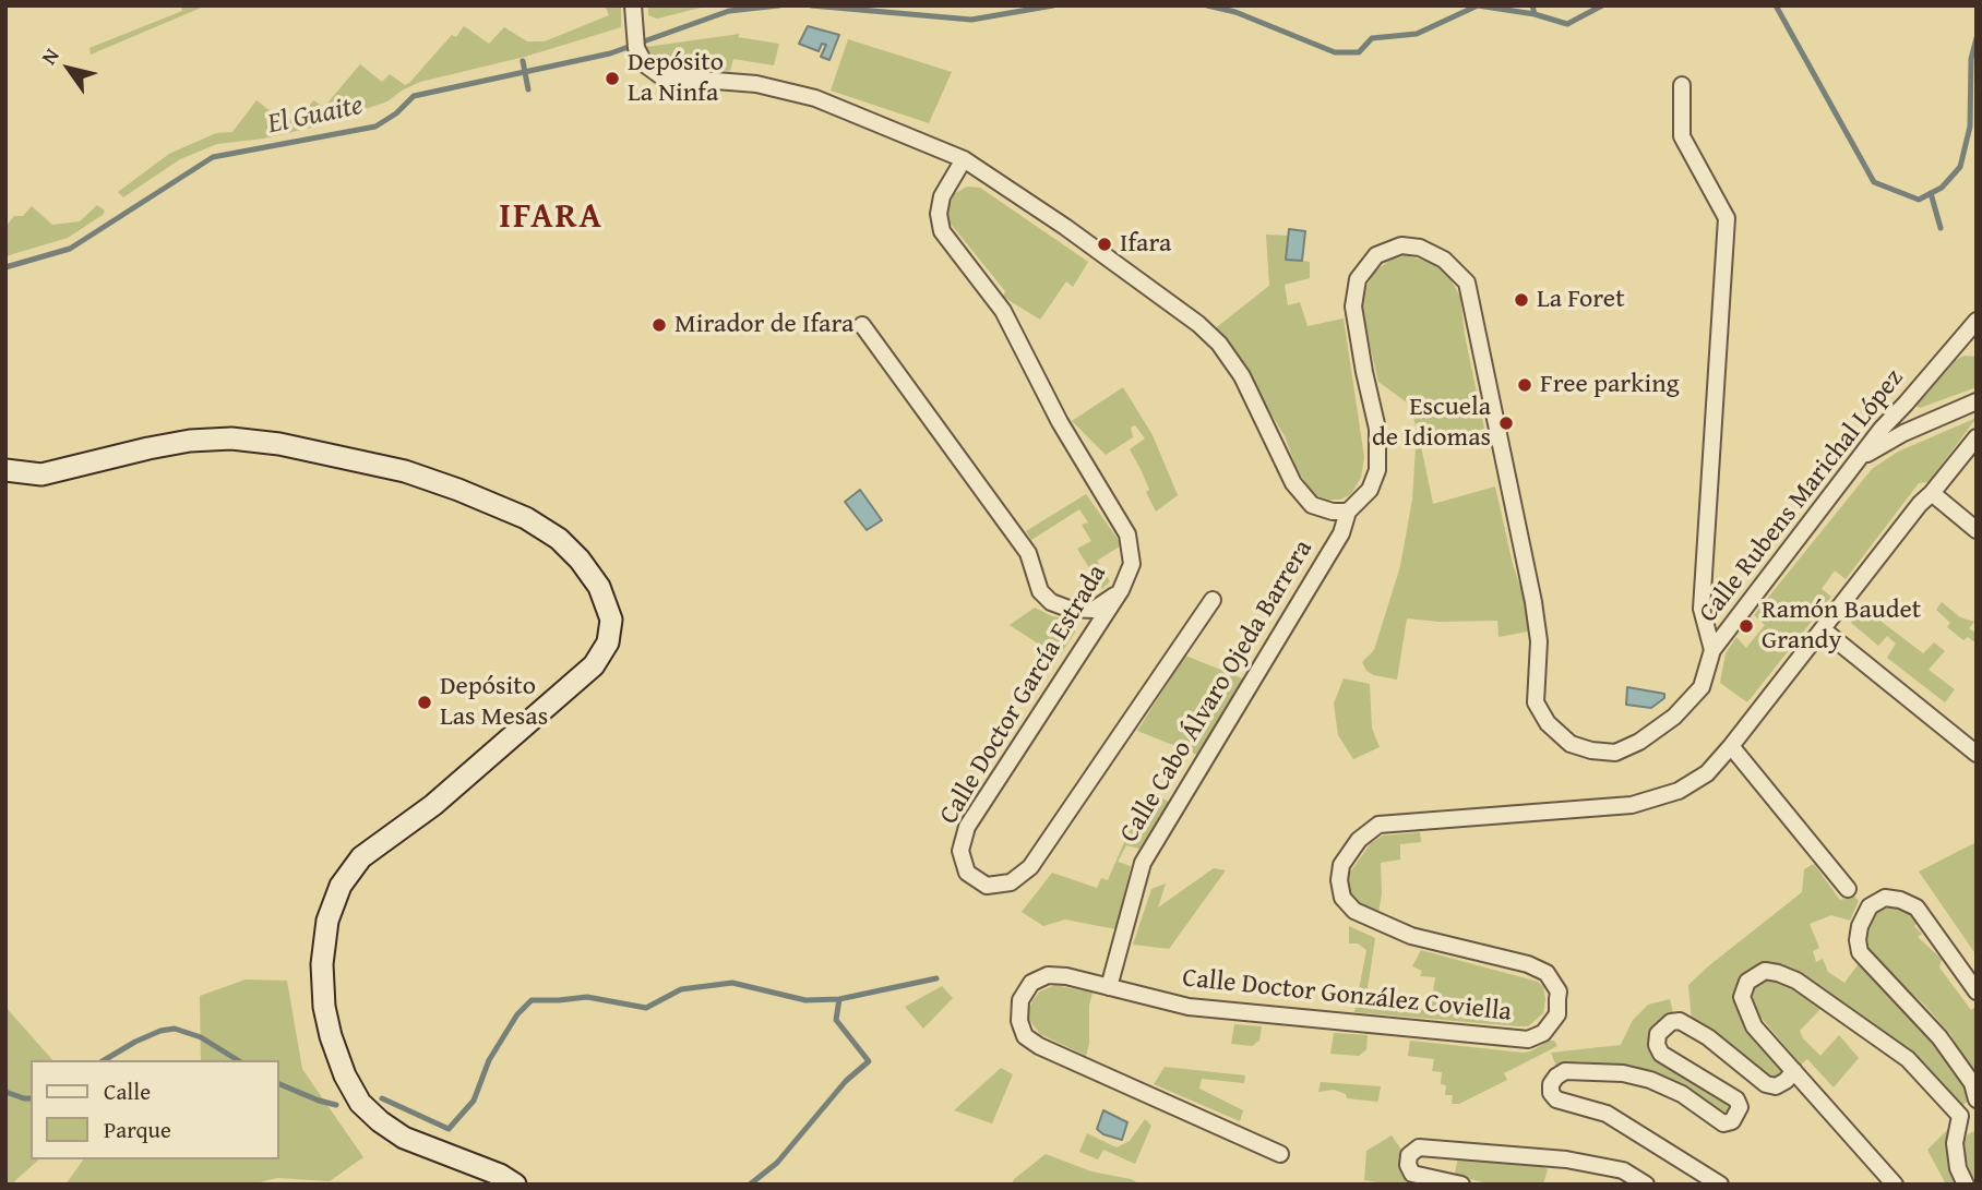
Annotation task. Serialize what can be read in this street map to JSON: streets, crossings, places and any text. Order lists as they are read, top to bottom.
{
  "streets": {
    "street": [
      "Calle Rubens Marichal López",
      "Calle Cabo Álvaro Ojeda Barrera",
      "Calle Doctor García Estrada",
      "Calle Doctor González Coviella"
    ]
  },
  "crossings": [
    ["Calle Rubens Marichal López", "Calle Cabo Álvaro Ojeda Barrera"],
    ["Calle Cabo Álvaro Ojeda Barrera", "Calle Doctor González Coviella"]
  ],
  "districts": ["IFARA"],
  "water": ["El Guaite"],
  "places": [
    "Depósito La Ninfa",
    "Ifara",
    "La Foret",
    "Mirador de Ifara",
    "Free parking",
    "Escuela de Idiomas",
    "Ramón Baudet Grandy",
    "Depósito Las Mesas"
  ],
  "legend": ["Calle", "Parque"],
  "north": "top left"
}
